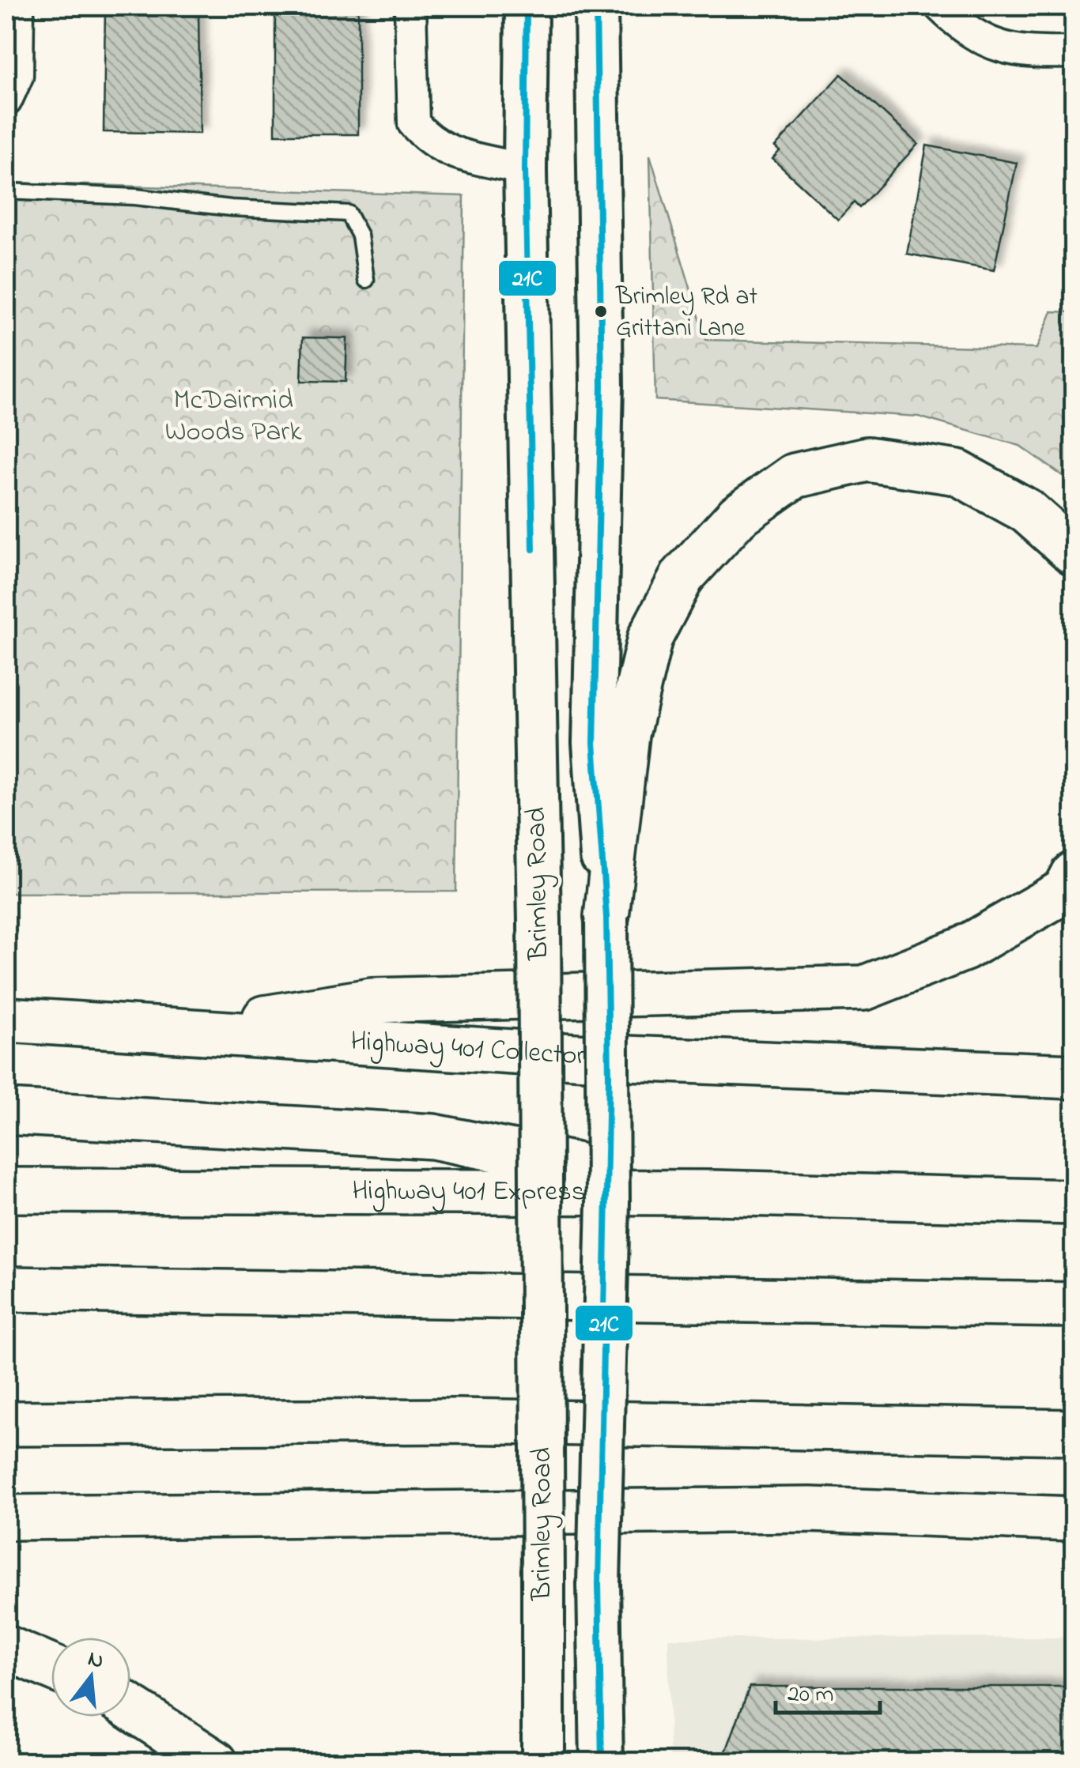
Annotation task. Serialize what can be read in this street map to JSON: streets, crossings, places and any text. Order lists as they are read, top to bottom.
{
  "streets": {
    "highway": ["Highway 401 Collector", "Highway 401 Express"],
    "main road": ["Brimley Road"]
  },
  "parks": ["McDairmid Woods Park"],
  "places": ["Brimley Rd at Grittani Lane"],
  "lines": ["transit line 21C"],
  "scale_bar": "20 m",
  "north": "top"
}
